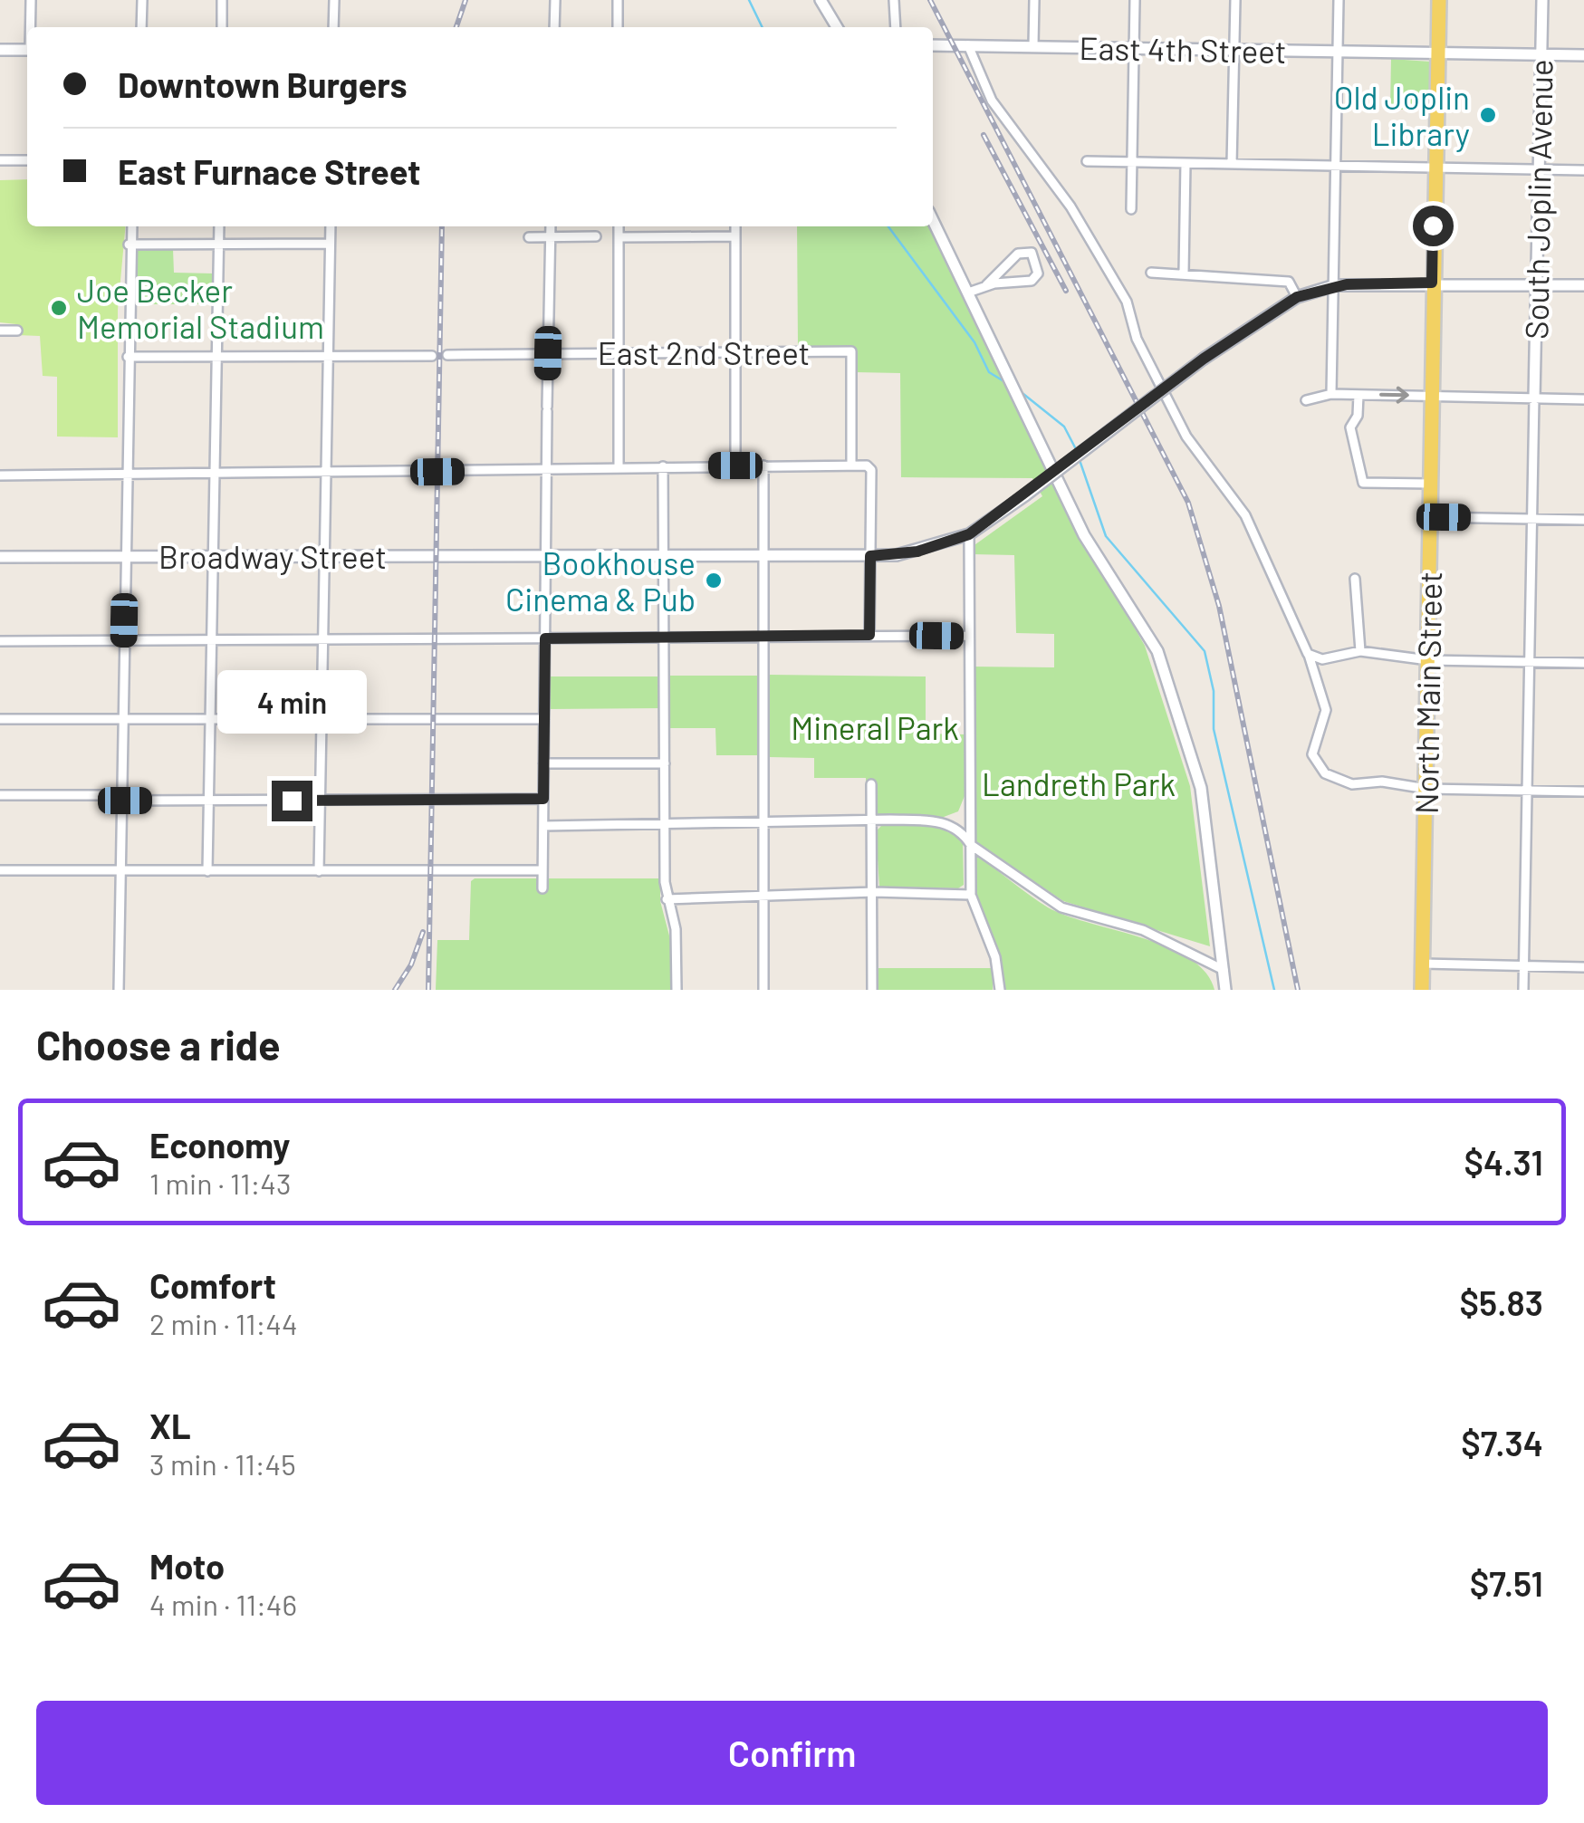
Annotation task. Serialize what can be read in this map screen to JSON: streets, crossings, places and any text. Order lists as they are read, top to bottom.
{
  "streets": {
    "main road": ["North Main Street"],
    "street": [
      "East 4th Street",
      "South Joplin Avenue",
      "East 2nd Street",
      "Broadway Street"
    ]
  },
  "crossings": [
    ["East 4th Street", "South Joplin Avenue"],
    ["East 4th Street", "North Main Street"]
  ],
  "parks": ["Mineral Park", "Landreth Park"],
  "places": ["Old Joplin Library", "Joe Becker Memorial Stadium", "Bookhouse Cinema & Pub"],
  "page": {
    "banner": ["Downtown Burgers", "East Furnace Street"],
    "bubble": "4 min",
    "heading": "Choose a ride",
    "list": [
      {
        "name": "Economy",
        "note": "1 min · 11:43",
        "value": "$4.31"
      },
      {
        "name": "Comfort",
        "note": "2 min · 11:44",
        "value": "$5.83"
      },
      {
        "name": "XL",
        "note": "3 min · 11:45",
        "value": "$7.34"
      },
      {
        "name": "Moto",
        "note": "4 min · 11:46",
        "value": "$7.51"
      }
    ],
    "buttons": "Confirm"
  }
}
